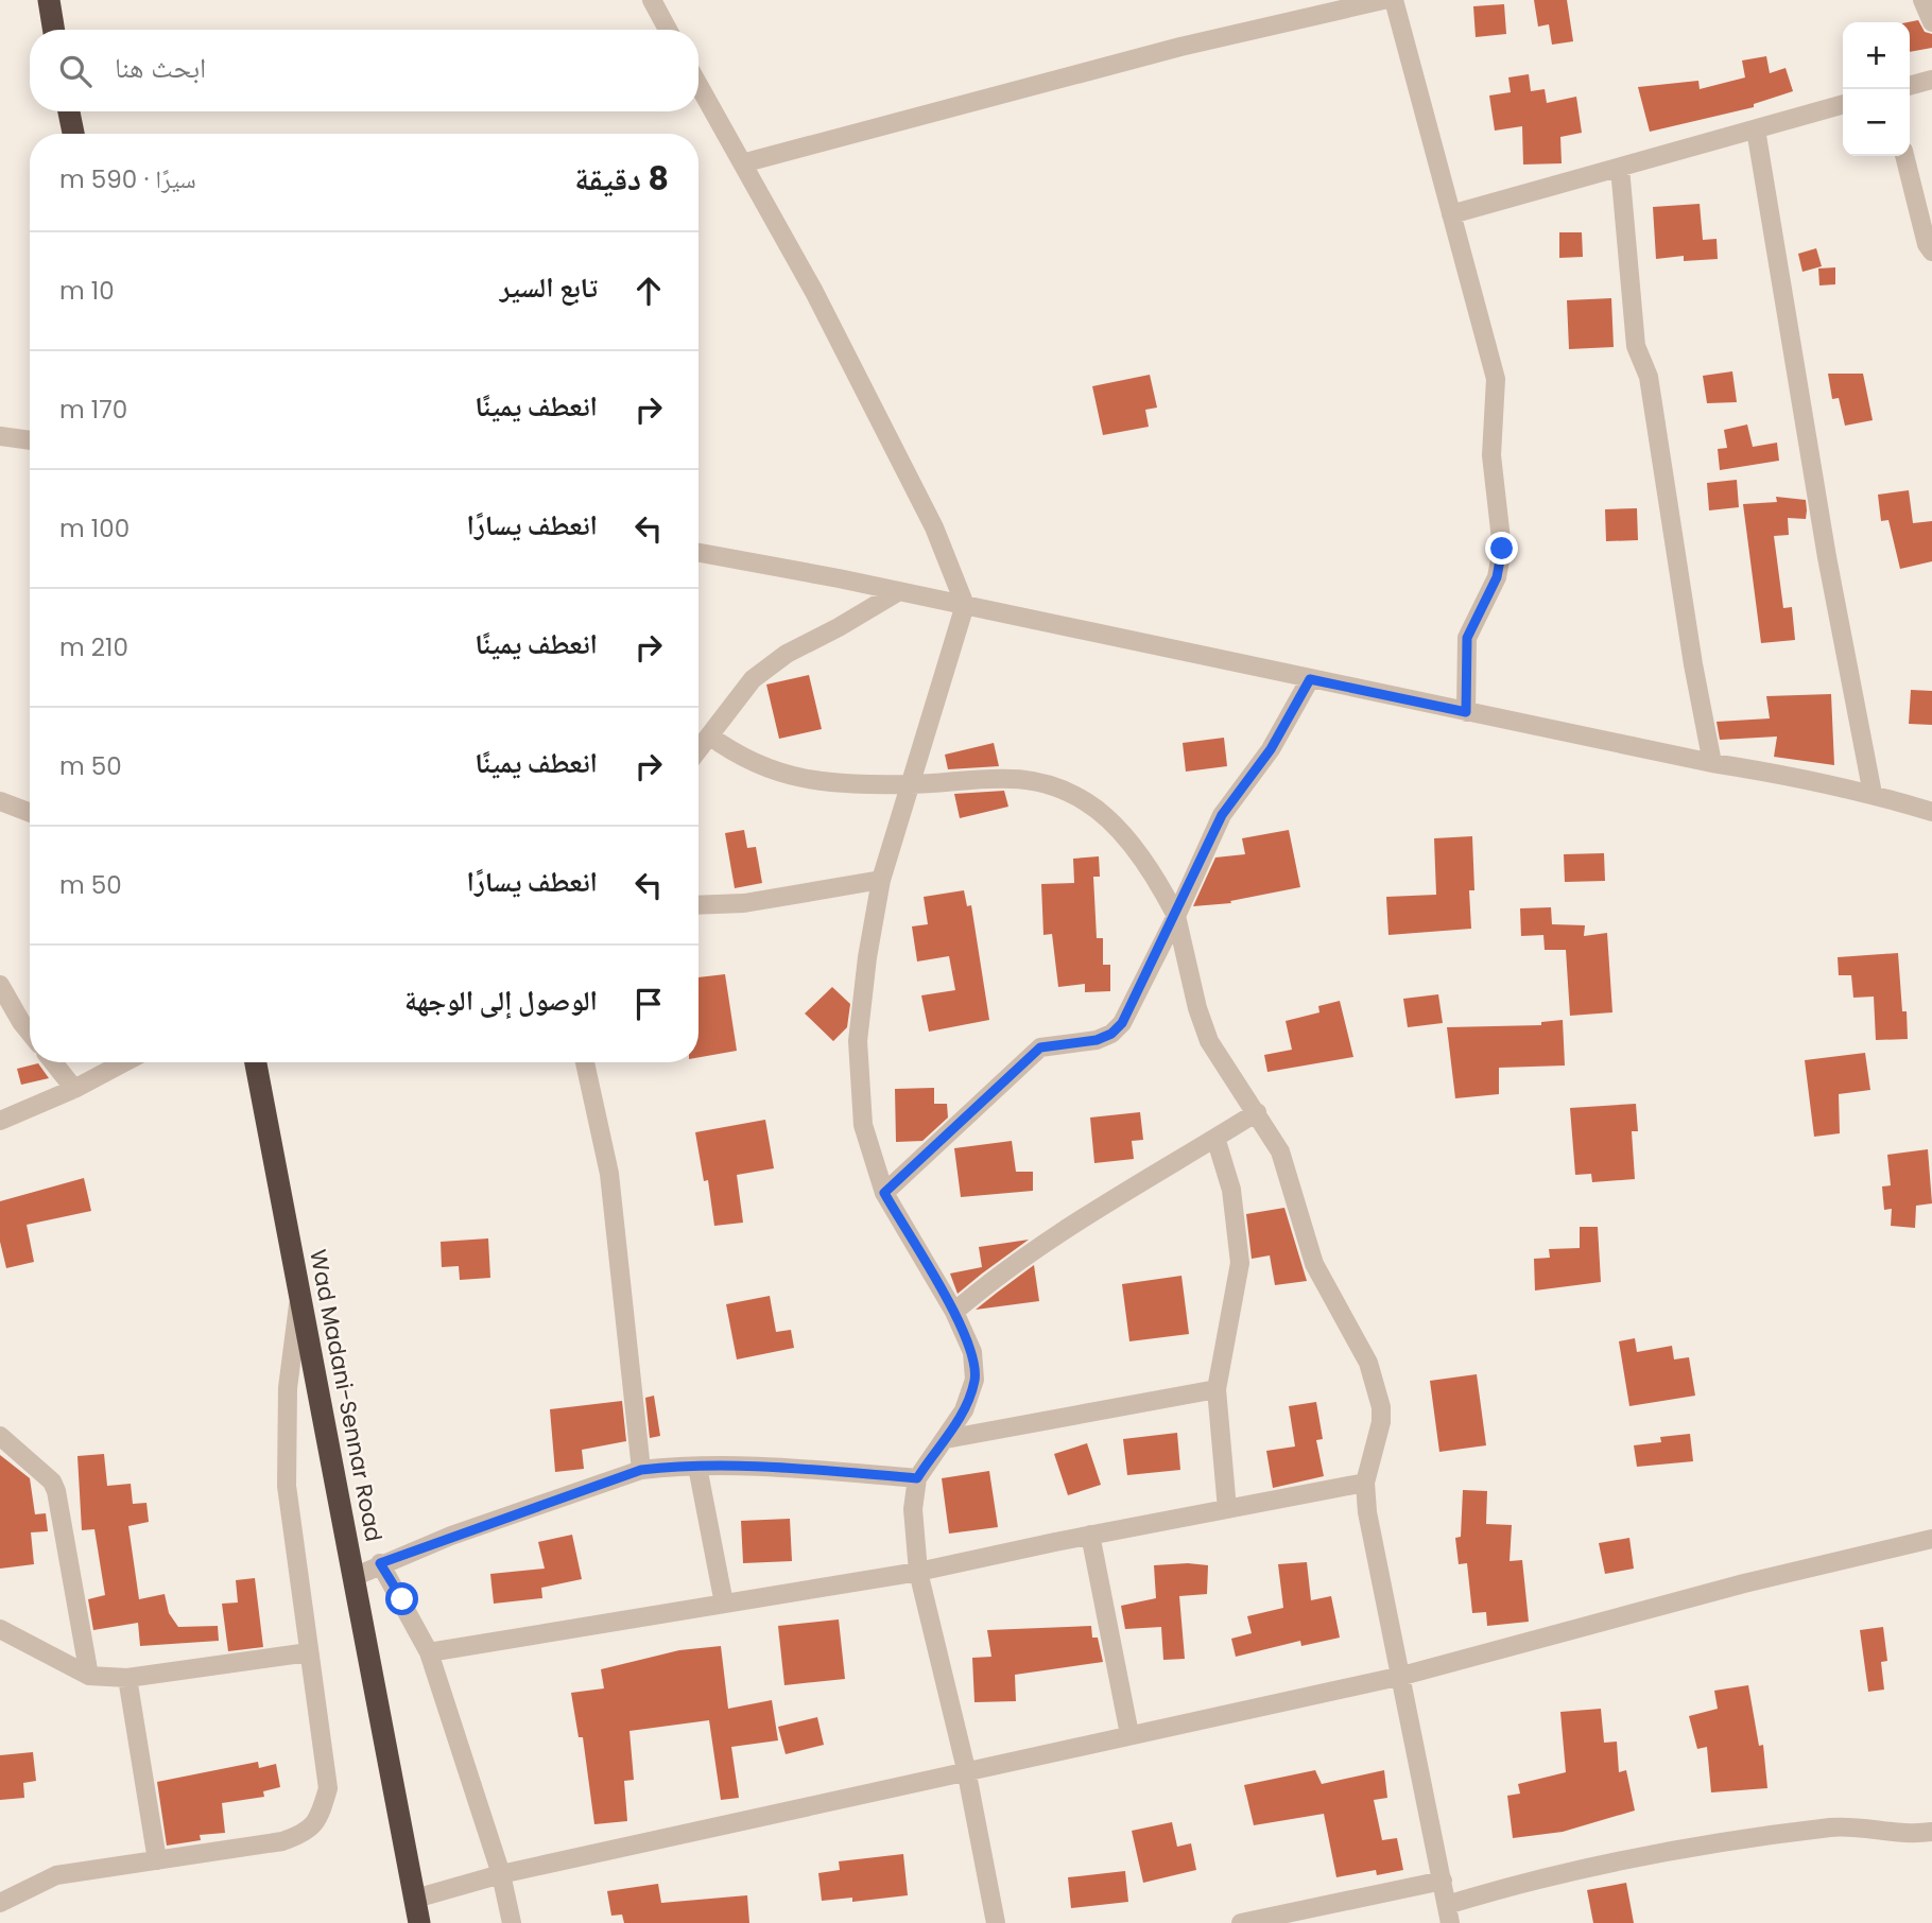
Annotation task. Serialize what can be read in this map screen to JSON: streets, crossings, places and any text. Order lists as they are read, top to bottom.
{
  "streets": {
    "highway": ["Wad Madani-Sennar Road"]
  },
  "page": {
    "map_buttons": ["+", "−"],
    "search": "ابحث هنا",
    "heading": ["8 دقيقة", "سيرًا · 590 m"],
    "list": [
      ["تابع السير", "10 m"],
      ["انعطف يمينًا", "170 m"],
      ["انعطف يسارًا", "100 m"],
      ["انعطف يمينًا", "210 m"],
      ["انعطف يمينًا", "50 m"],
      ["انعطف يسارًا", "50 m"],
      "الوصول إلى الوجهة"
    ]
  }
}
